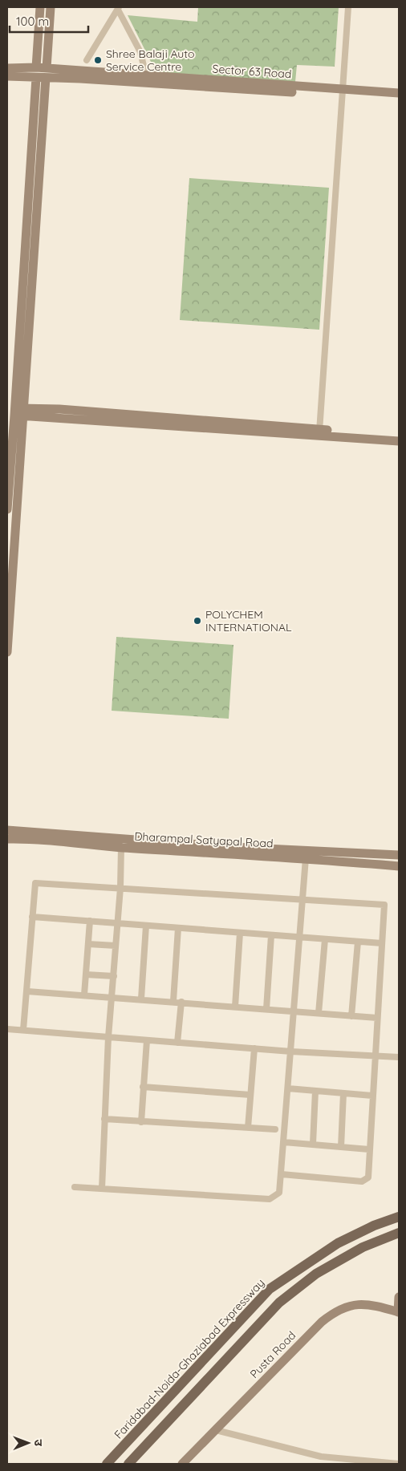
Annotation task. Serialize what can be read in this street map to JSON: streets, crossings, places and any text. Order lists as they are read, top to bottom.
{
  "streets": {
    "main road": ["Faridabad-Noida-Ghaziabad Expressway"],
    "street": ["Sector 63 Road", "Dharampal Satyapal Road", "Pusta Road"]
  },
  "places": ["Shree Balaji Auto Service Centre", "POLYCHEM INTERNATIONAL"],
  "scale_bar": "100 m",
  "north": "right"
}
